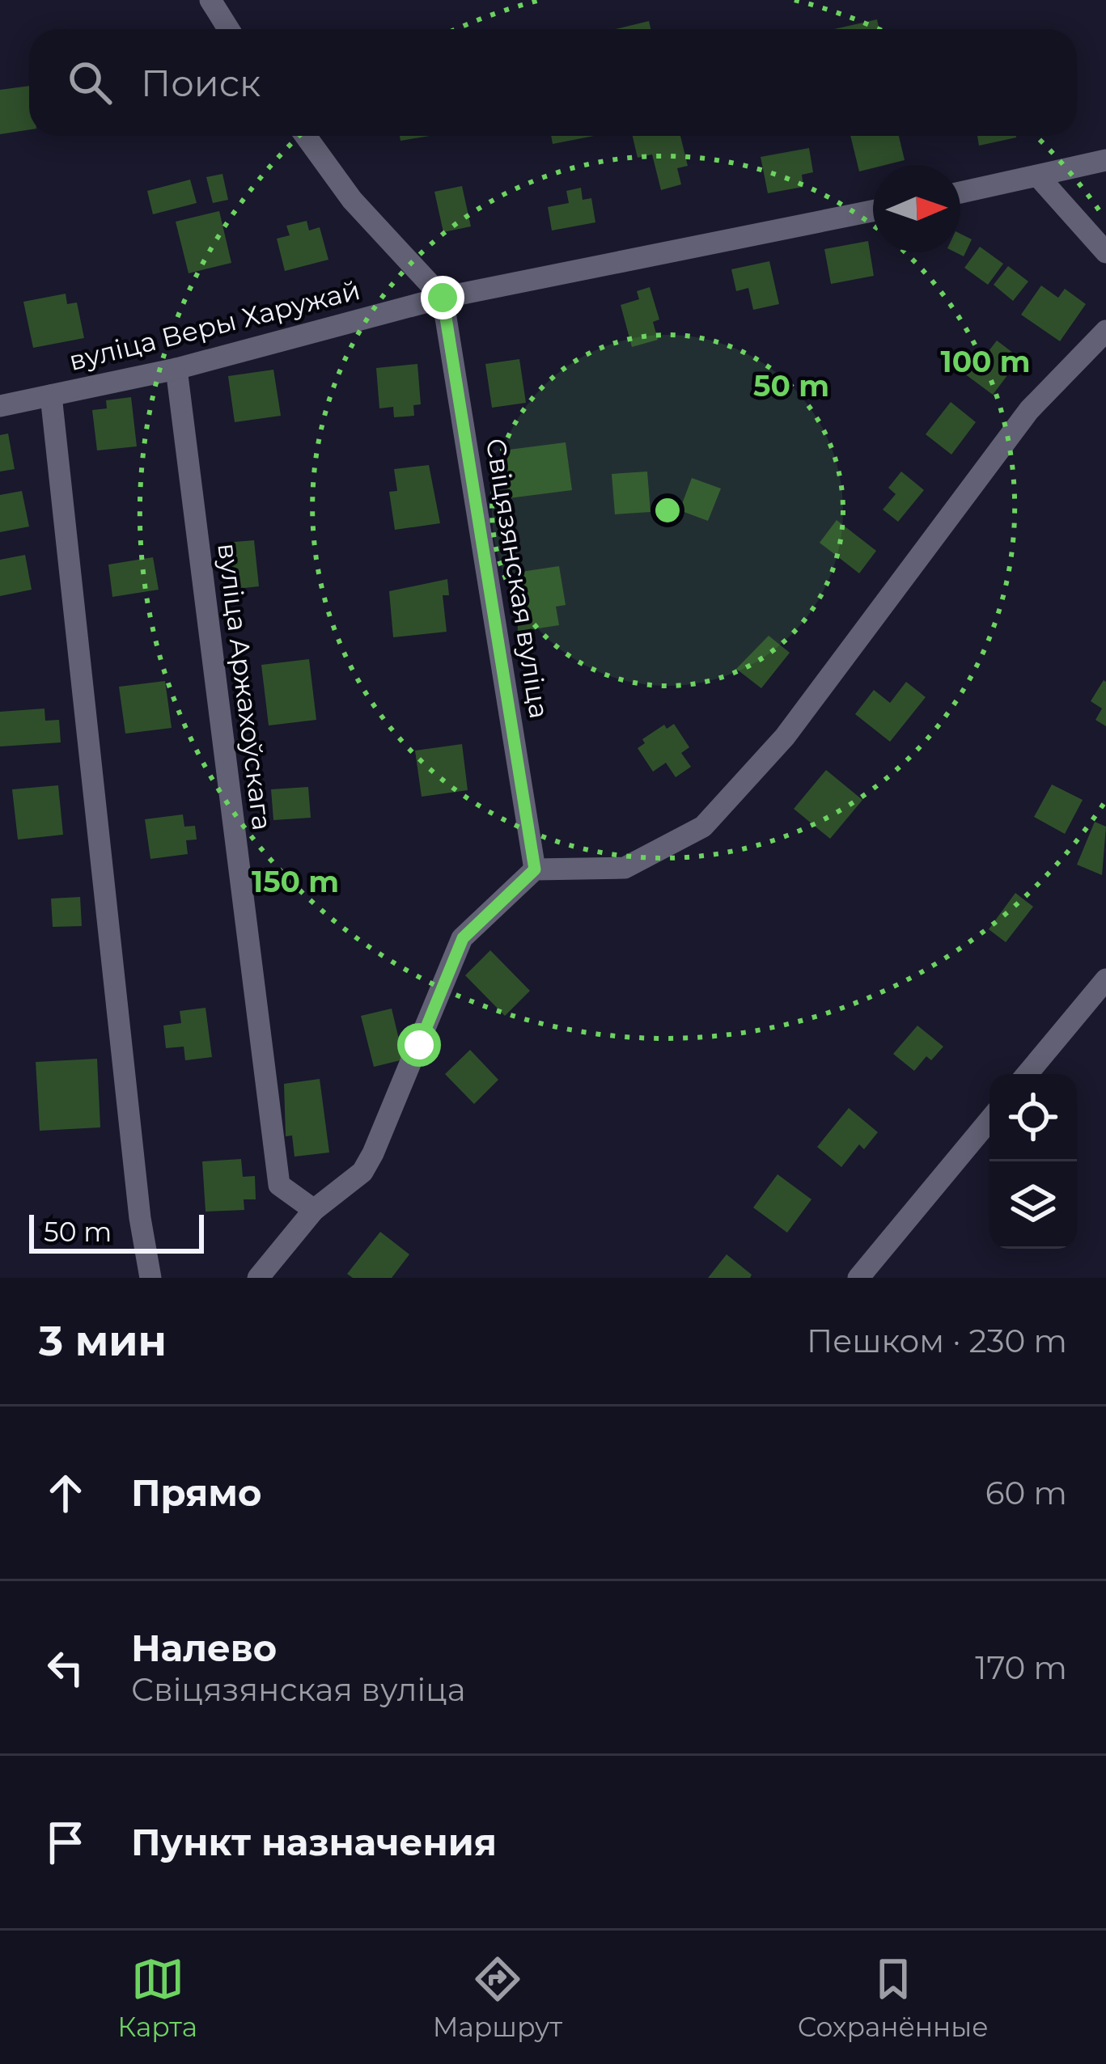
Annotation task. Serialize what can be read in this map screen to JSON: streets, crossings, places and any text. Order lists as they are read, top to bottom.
{
  "streets": {
    "street": ["вуліца Веры Харужай", "Свіцязянская вуліца", "вуліца Аржахоўскага"]
  },
  "crossings": [
    ["вуліца Веры Харужай", "Свіцязянская вуліца"],
    ["вуліца Веры Харужай", "вуліца Аржахоўскага"]
  ],
  "scale_bar": "50 m",
  "north": "right",
  "page": {
    "search": "Поиск",
    "scale": "50 m",
    "heading": ["3 мин", "Пешком · 230 m"],
    "list": [
      ["Прямо", "60 m"],
      ["Налево", "Свіцязянская вуліца", "170 m"],
      "Пункт назначения"
    ],
    "nav": ["Карта", "Маршрут", "Сохранённые"]
  },
  "rings": ["100 m", "50 m", "150 m"]
}
